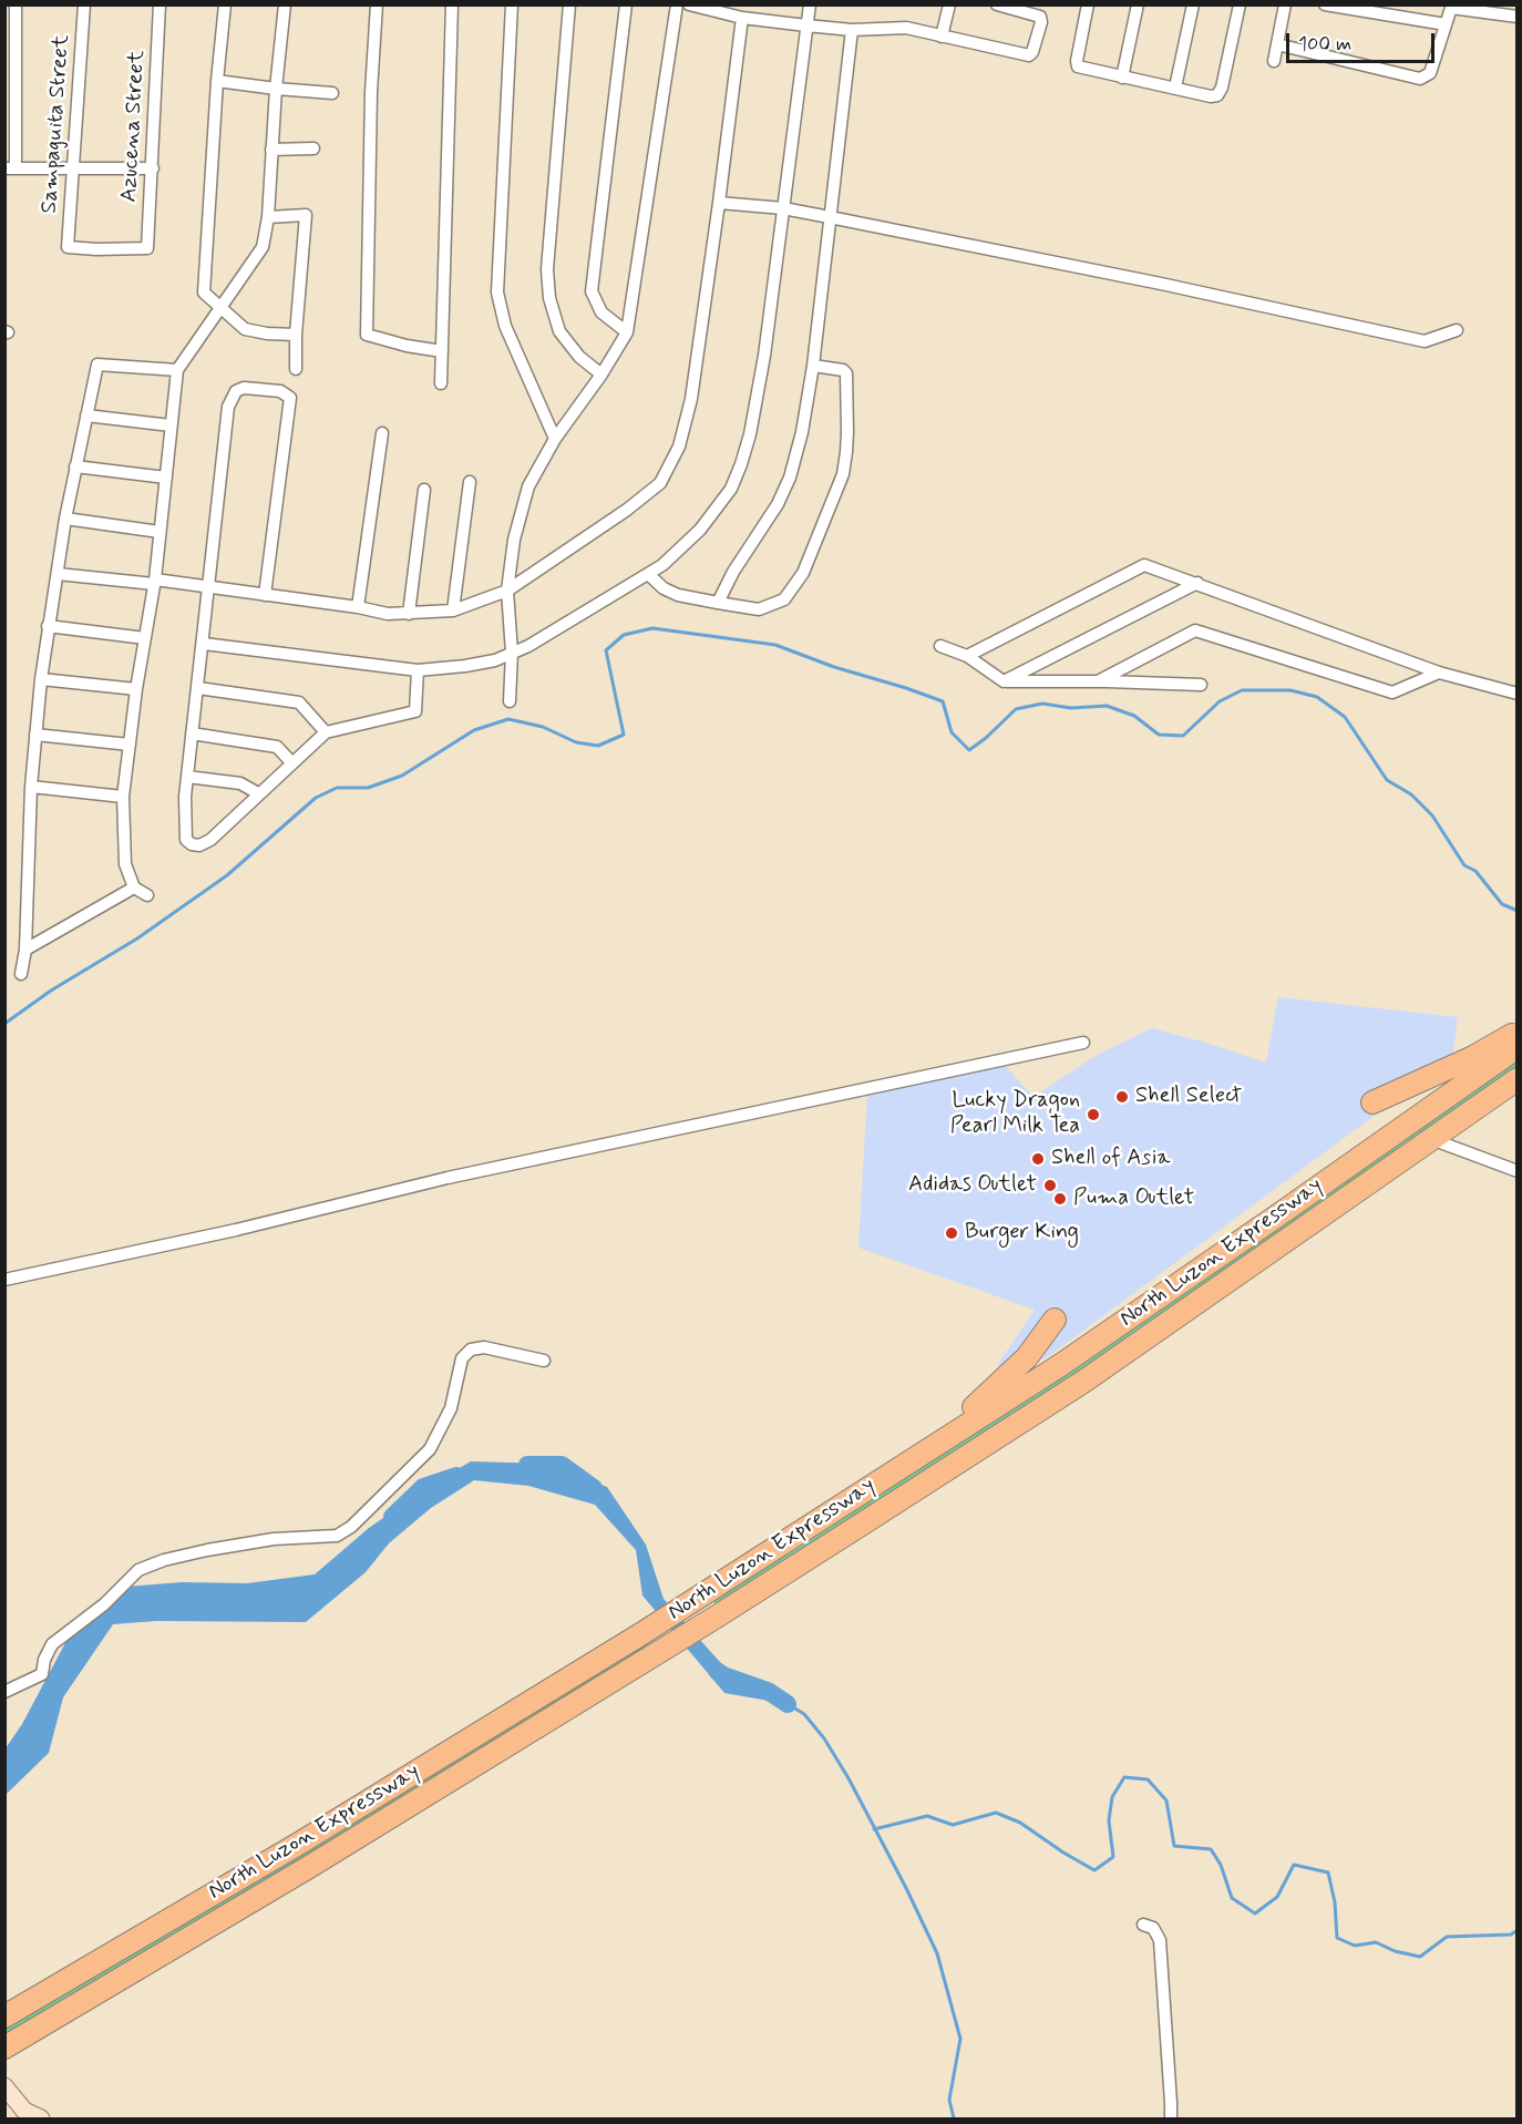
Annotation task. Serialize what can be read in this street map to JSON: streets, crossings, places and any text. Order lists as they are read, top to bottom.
{
  "streets": {
    "highway": ["North Luzon Expressway"],
    "street": ["Sampaguita Street", "Azucena Street"]
  },
  "crossings": [
    ["Sampaguita Street", "Azucena Street"]
  ],
  "places": [
    "Shell Select",
    "Lucky Dragon Pearl Milk Tea",
    "Shell of Asia",
    "Adidas Outlet",
    "Puma Outlet",
    "Burger King"
  ],
  "scale_bar": "100 m"
}
